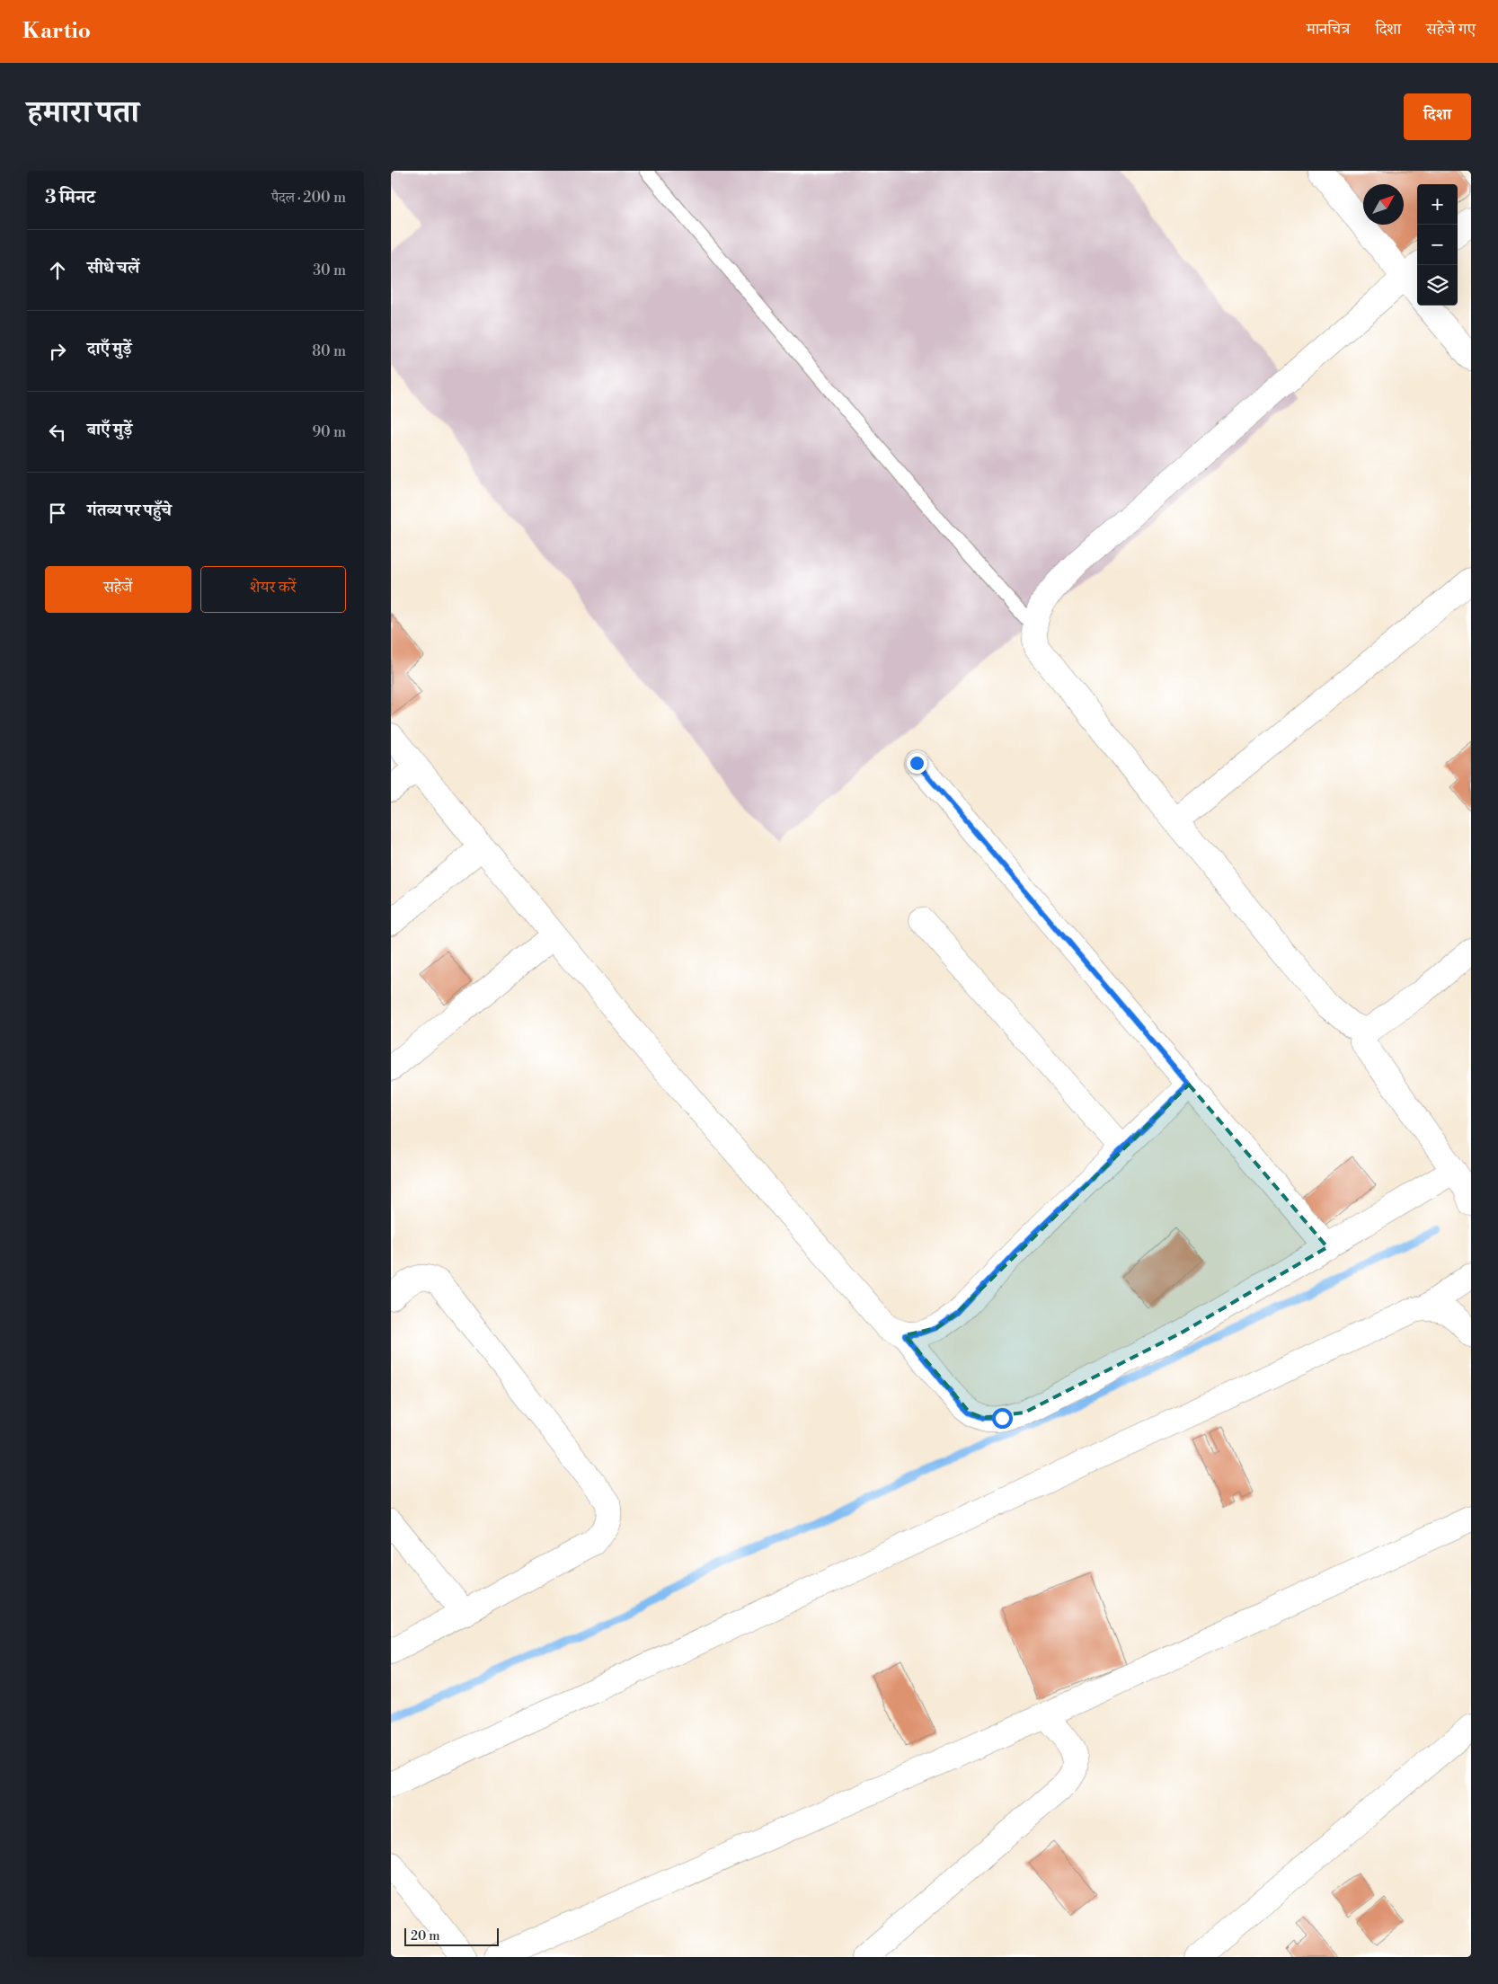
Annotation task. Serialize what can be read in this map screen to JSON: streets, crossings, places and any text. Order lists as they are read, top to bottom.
{
  "scale_bar": "20 m",
  "north": "top right",
  "page": {
    "header": "Kartio",
    "nav": ["मानचित्र", "दिशा", "सहेजे गए"],
    "title": "हमारा पता",
    "buttons": [
      "दिशा",
      ["सहेजें", "शेयर करें"]
    ],
    "heading": ["3 मिनट", "पैदल · 200 m"],
    "map_buttons": ["+", "−"],
    "list": [
      ["सीधे चलें", "30 m"],
      ["दाएँ मुड़ें", "80 m"],
      ["बाएँ मुड़ें", "90 m"],
      "गंतव्य पर पहुँचे"
    ],
    "scale": "20 m"
  }
}
